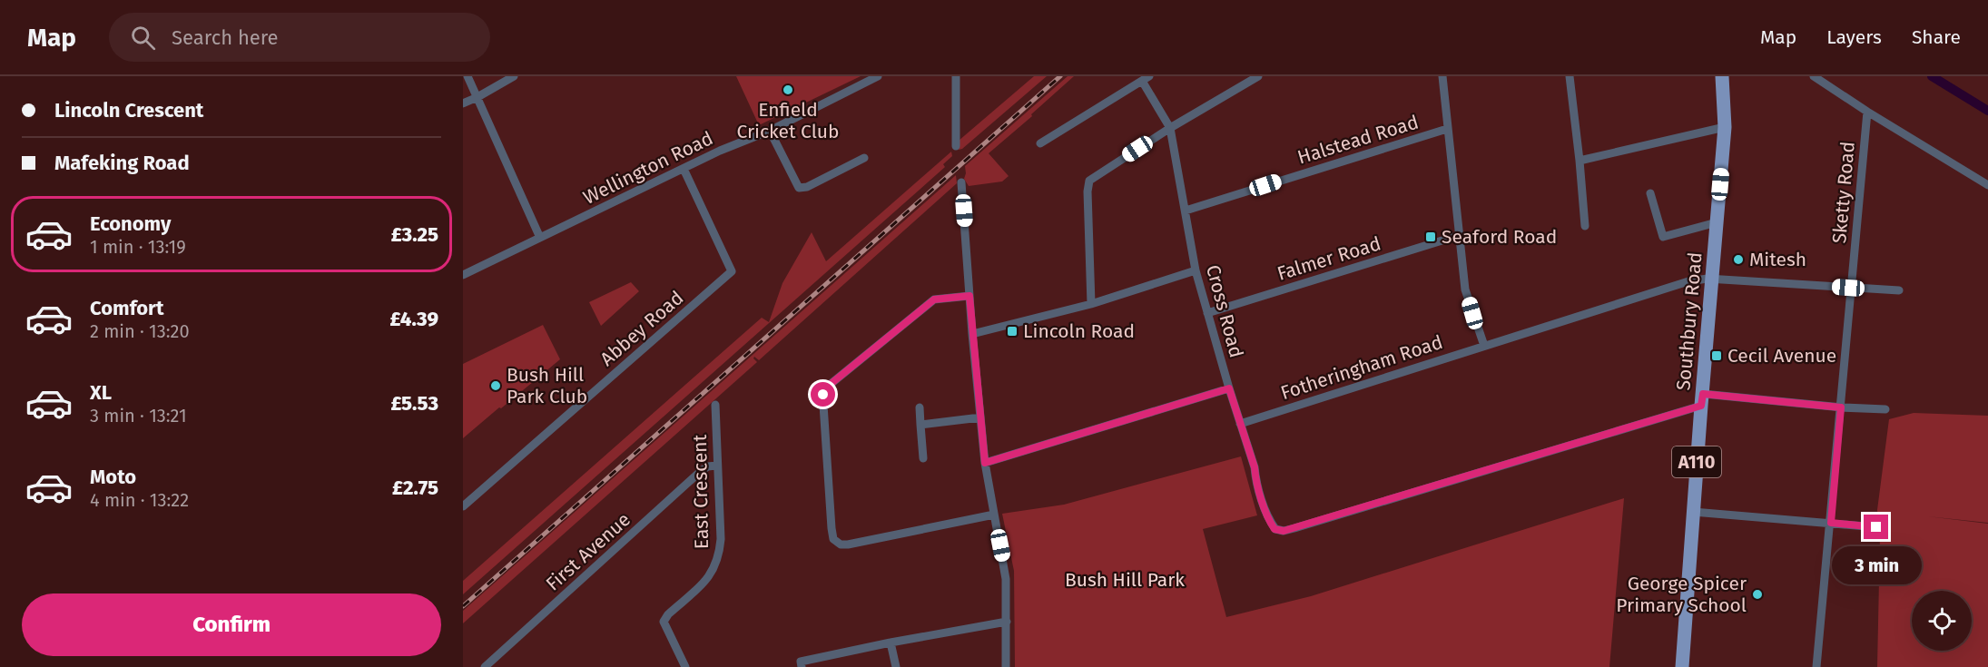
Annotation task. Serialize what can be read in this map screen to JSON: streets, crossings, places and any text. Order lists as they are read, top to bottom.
{
  "streets": {
    "main road": ["Southbury Road", "A110"],
    "street": [
      "Halstead Road",
      "Wellington Road",
      "Sketty Road",
      "Falmer Road",
      "Cross Road",
      "Abbey Road",
      "Fotheringham Road",
      "East Crescent",
      "First Avenue"
    ]
  },
  "crossings": [
    ["Halstead Road", "Cross Road"],
    ["Wellington Road", "Abbey Road"],
    ["Falmer Road", "Cross Road"],
    ["Cross Road", "Southbury Road"],
    ["Cross Road", "Fotheringham Road"],
    ["Southbury Road", "Fotheringham Road"],
    ["East Crescent", "First Avenue"]
  ],
  "parks": ["Bush Hill Park"],
  "places": {
    "other": [
      "Enfield Cricket Club",
      "Mitesh",
      "Bush Hill Park Club",
      "George Spicer Primary School"
    ],
    "transit": ["Seaford Road", "Lincoln Road", "Cecil Avenue"]
  },
  "page": {
    "header": "Map",
    "search": "Search here",
    "nav": ["Map", "Layers", "Share"],
    "banner": ["Lincoln Crescent", "Mafeking Road"],
    "list": [
      {
        "name": "Economy",
        "note": "1 min · 13:19",
        "value": "£3.25"
      },
      {
        "name": "Comfort",
        "note": "2 min · 13:20",
        "value": "£4.39"
      },
      {
        "name": "XL",
        "note": "3 min · 13:21",
        "value": "£5.53"
      },
      {
        "name": "Moto",
        "note": "4 min · 13:22",
        "value": "£2.75"
      }
    ],
    "bubble": "3 min",
    "buttons": "Confirm"
  }
}
